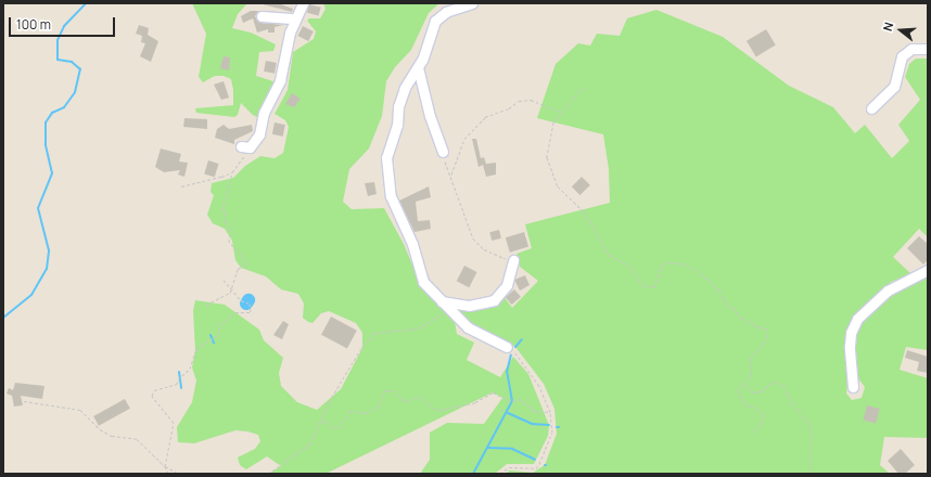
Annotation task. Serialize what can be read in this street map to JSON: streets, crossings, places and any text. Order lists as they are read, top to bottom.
{
  "scale_bar": "100 m",
  "north": "left"
}
